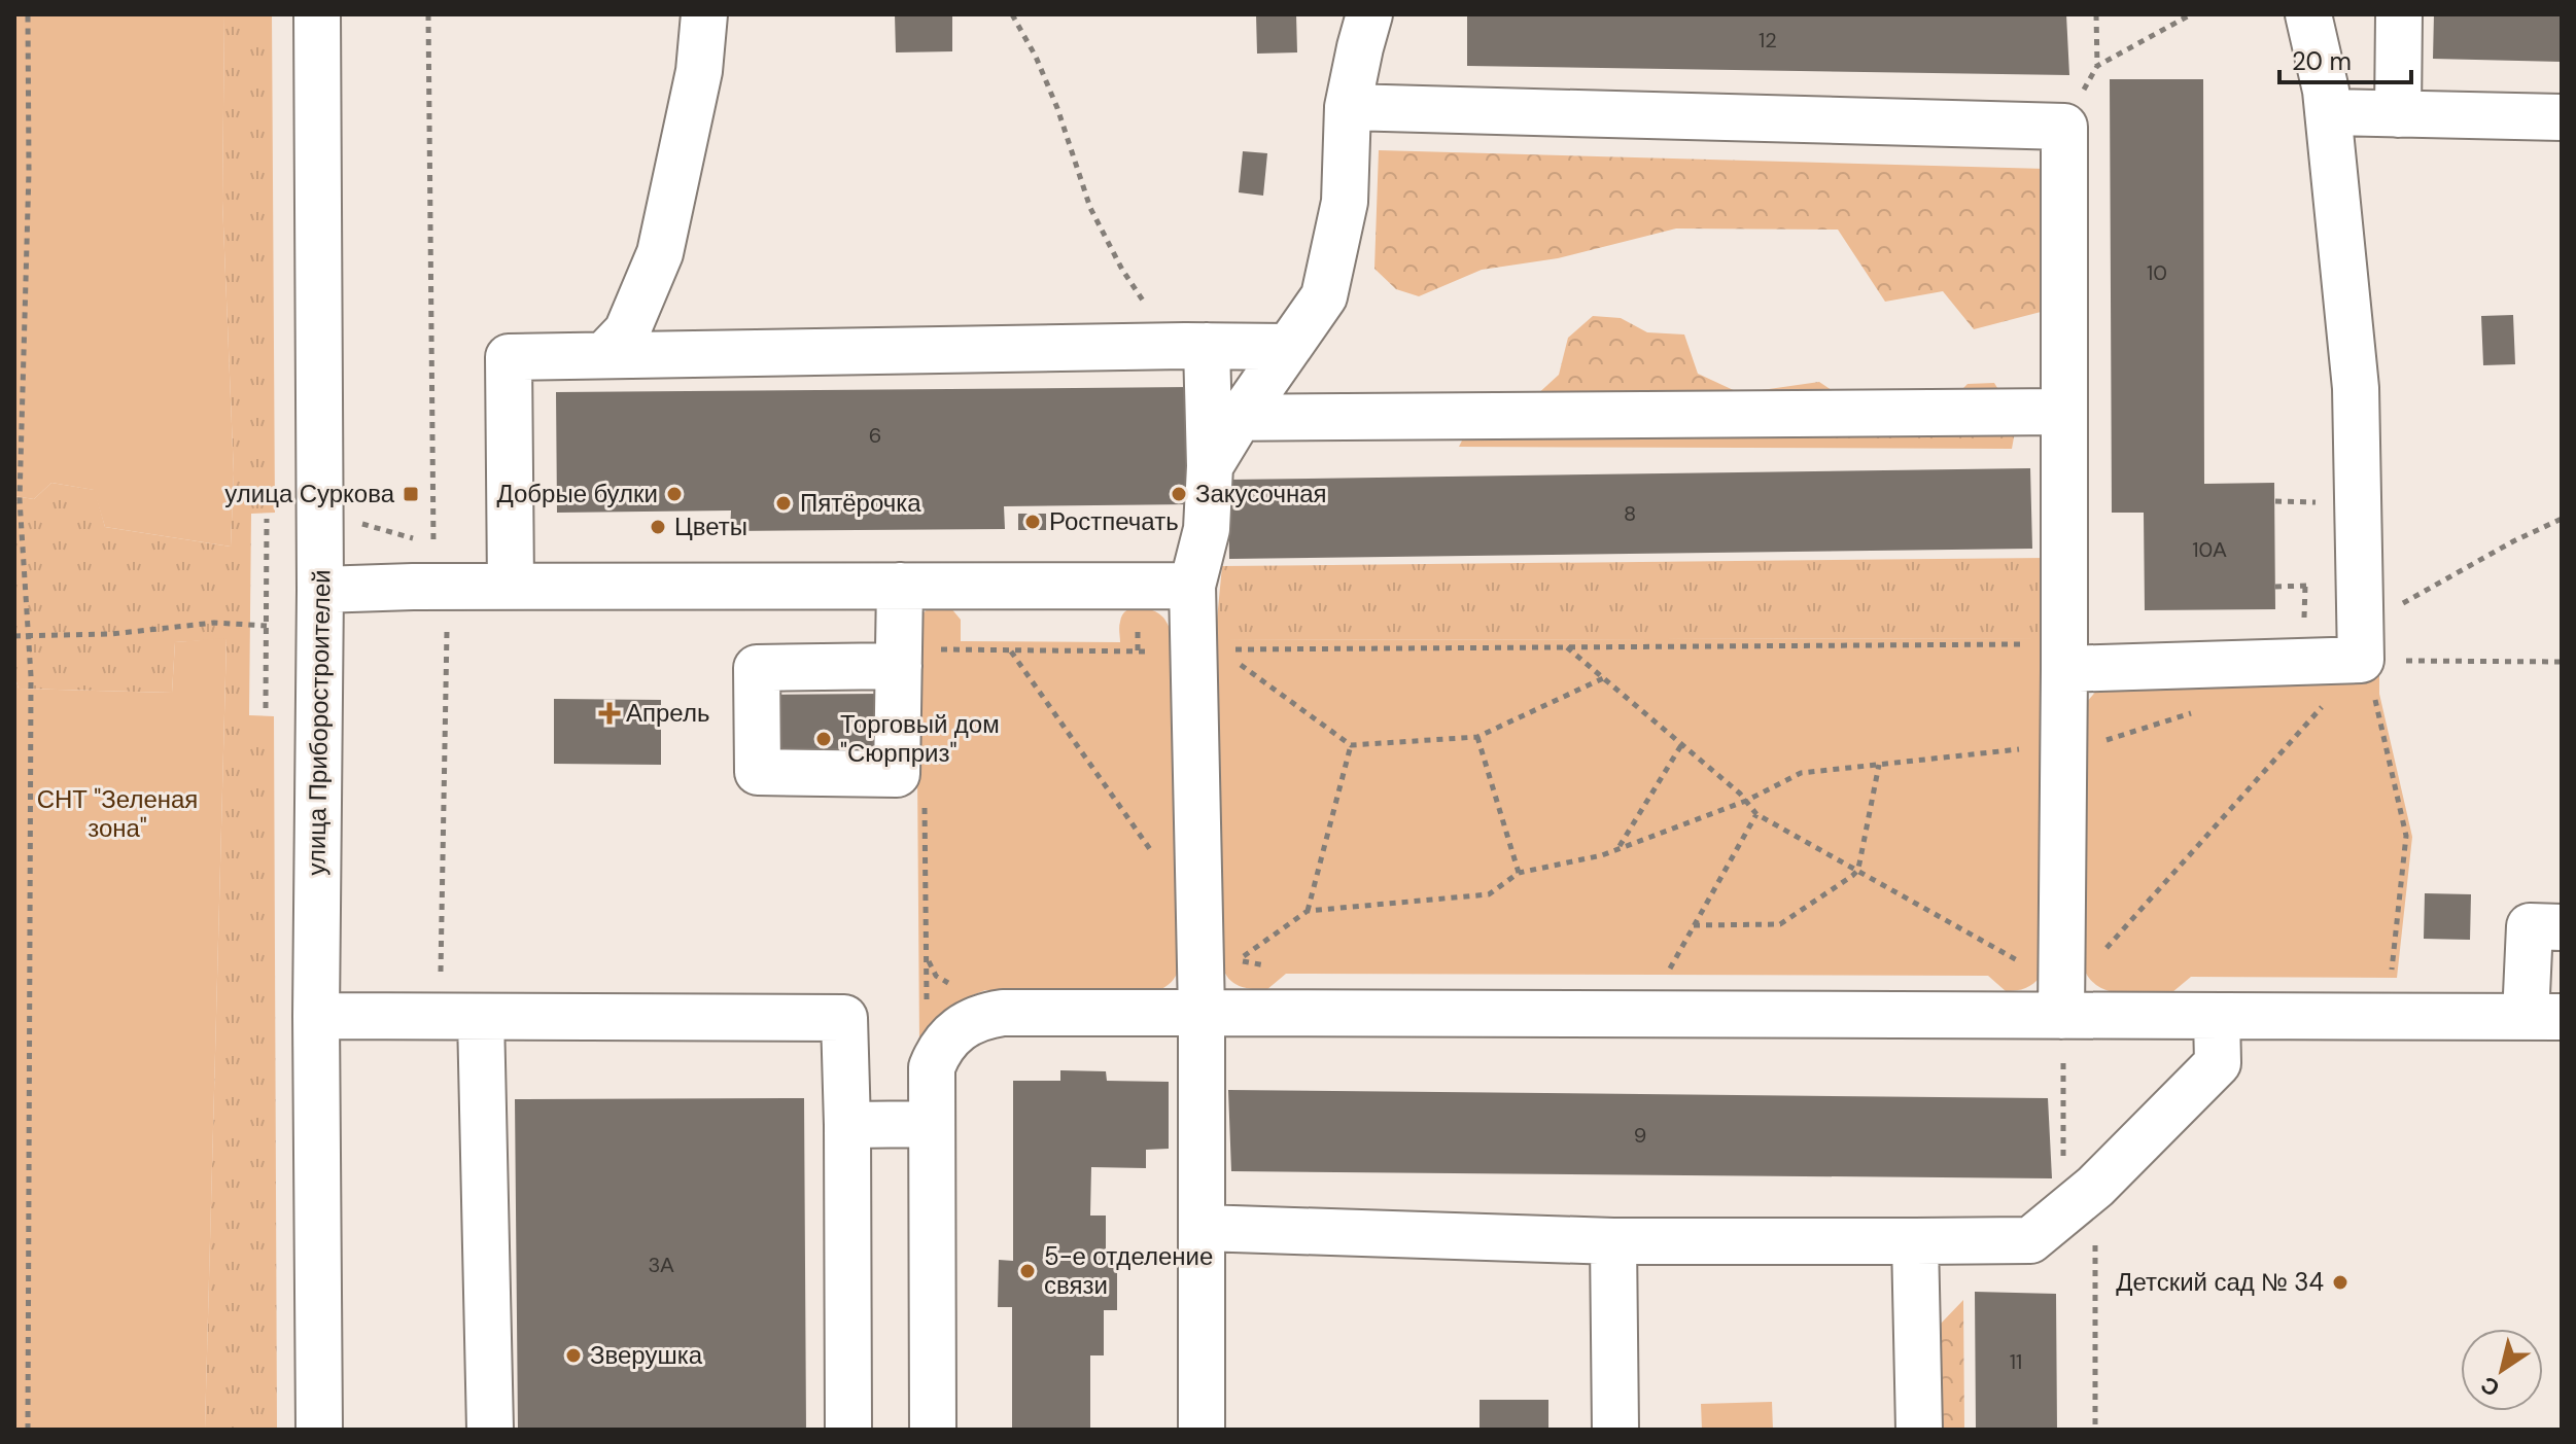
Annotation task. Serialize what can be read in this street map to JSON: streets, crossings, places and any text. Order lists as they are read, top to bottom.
{
  "streets": {
    "street": ["улица Приборостроителей"]
  },
  "parks": ["СНТ \"Зеленая зона\""],
  "places": {
    "transit": ["улица Суркова"],
    "other": [
      "Добрые булки",
      "Закусочная",
      "Пятёрочка",
      "Ростпечать",
      "Цветы",
      "Торговый дом \"Сюрприз\"",
      "5-е отделение связи",
      "Детский сад № 34",
      "Зверушка"
    ],
    "health": ["Апрель"]
  },
  "house_numbers": [
    "12",
    "10",
    "6",
    "8",
    "10А",
    "9",
    "3А",
    "11"
  ],
  "scale_bar": "20 m",
  "north": "bottom left"
}
